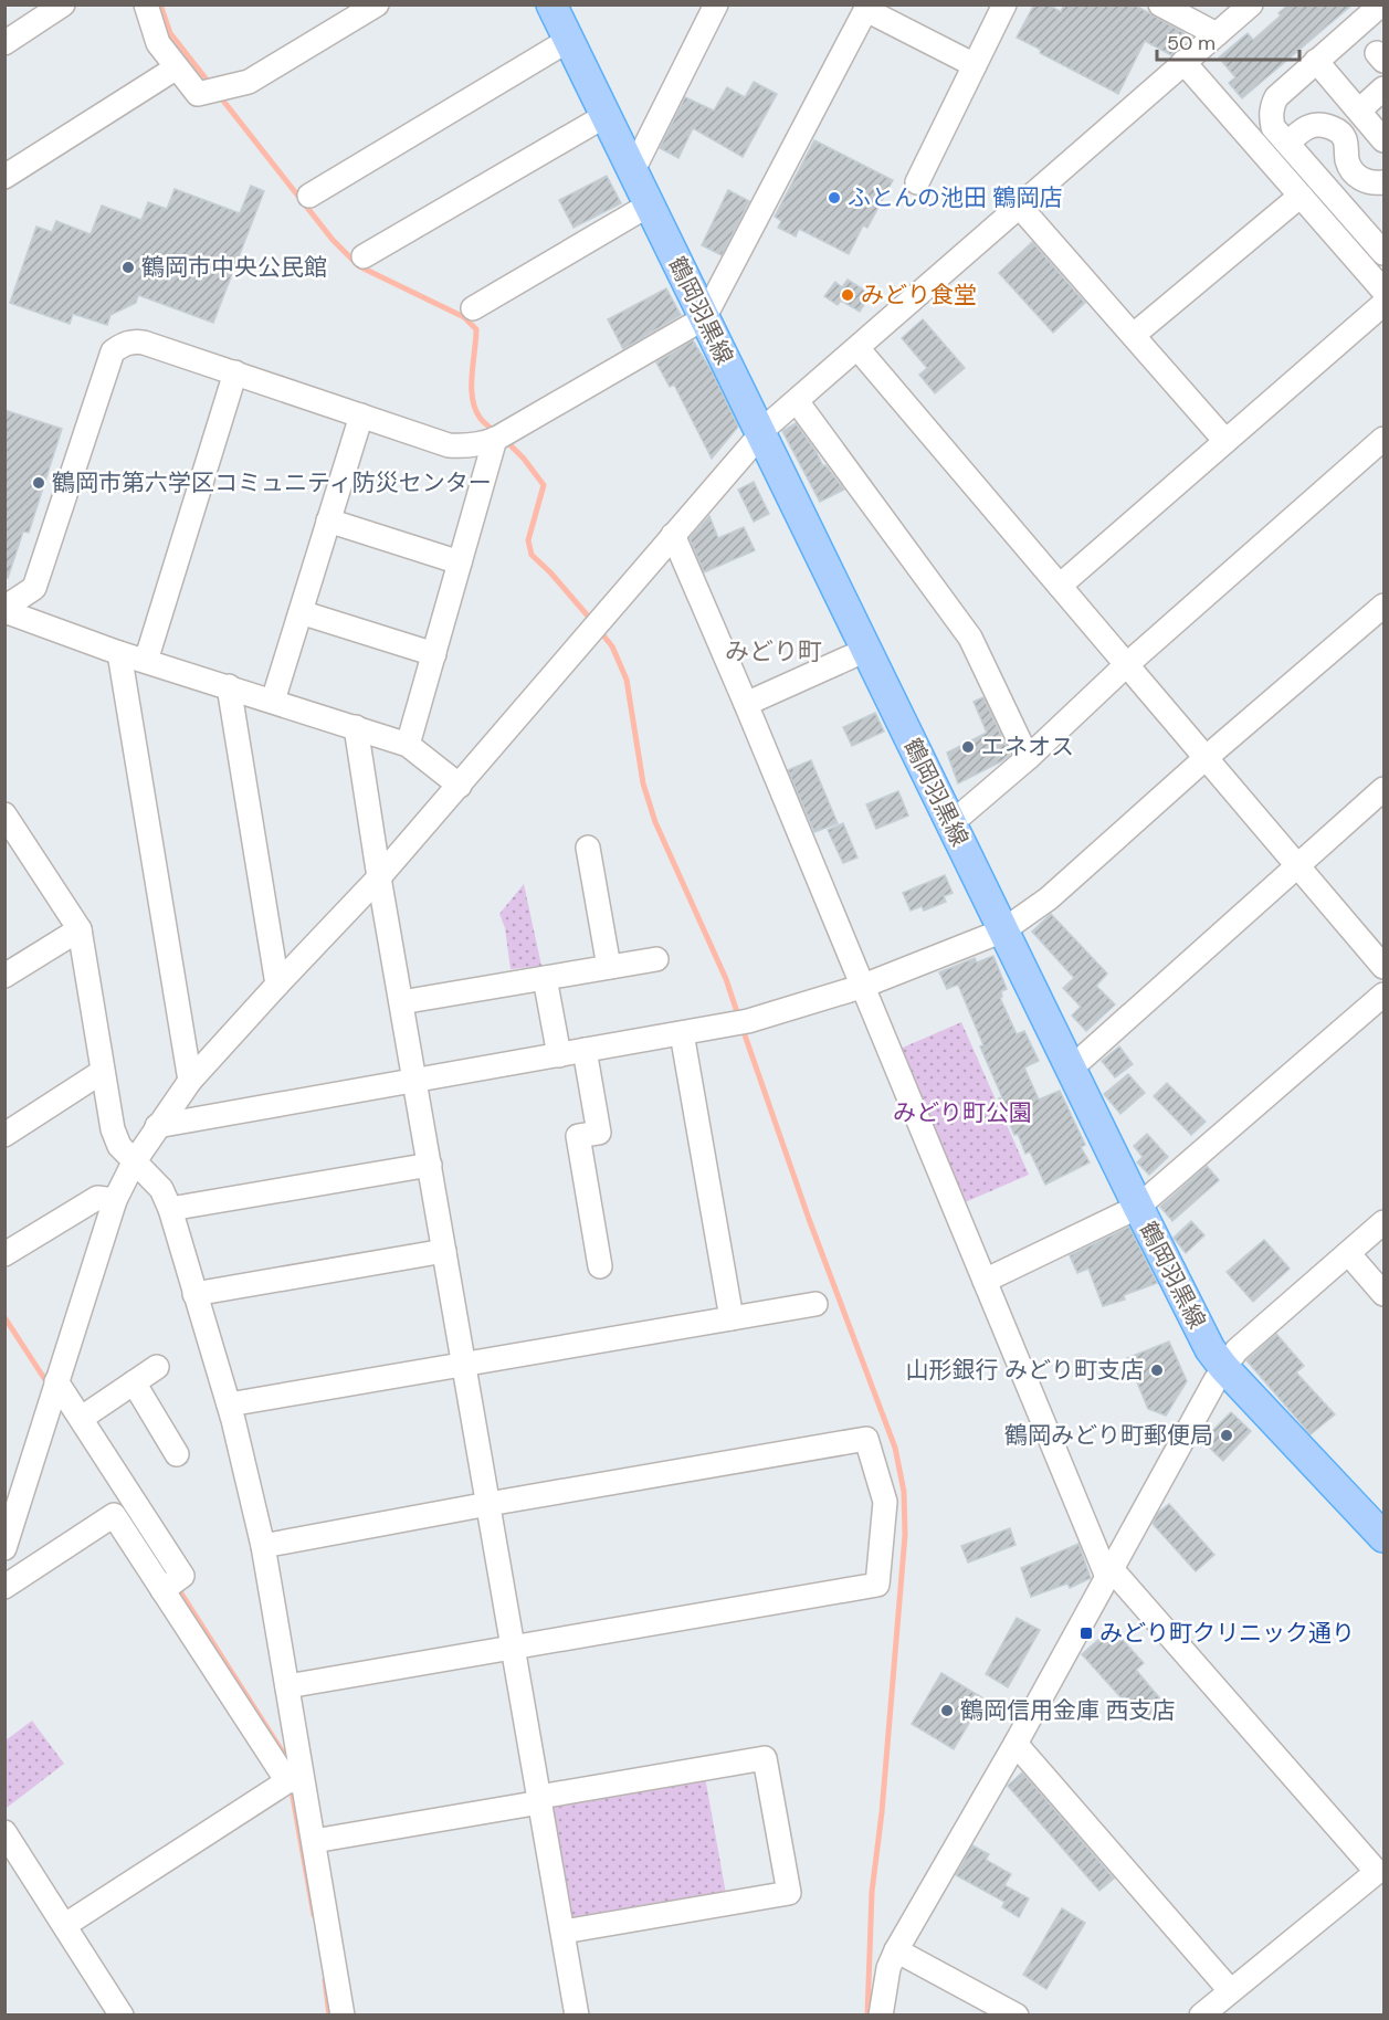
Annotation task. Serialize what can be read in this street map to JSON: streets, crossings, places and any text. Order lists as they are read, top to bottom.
{
  "streets": {
    "main road": ["鶴岡羽黒線"]
  },
  "districts": ["みどり町"],
  "parks": ["みどり町公園"],
  "places": {
    "other": [
      "ふとんの池田 鶴岡店",
      "鶴岡市中央公民館",
      "みどり食堂",
      "鶴岡市第六学区コミュニティ防災センター",
      "エネオス",
      "山形銀行 みどり町支店",
      "鶴岡みどり町郵便局",
      "鶴岡信用金庫 西支店"
    ],
    "transit": ["みどり町クリニック通り"]
  },
  "scale_bar": "50 m"
}
